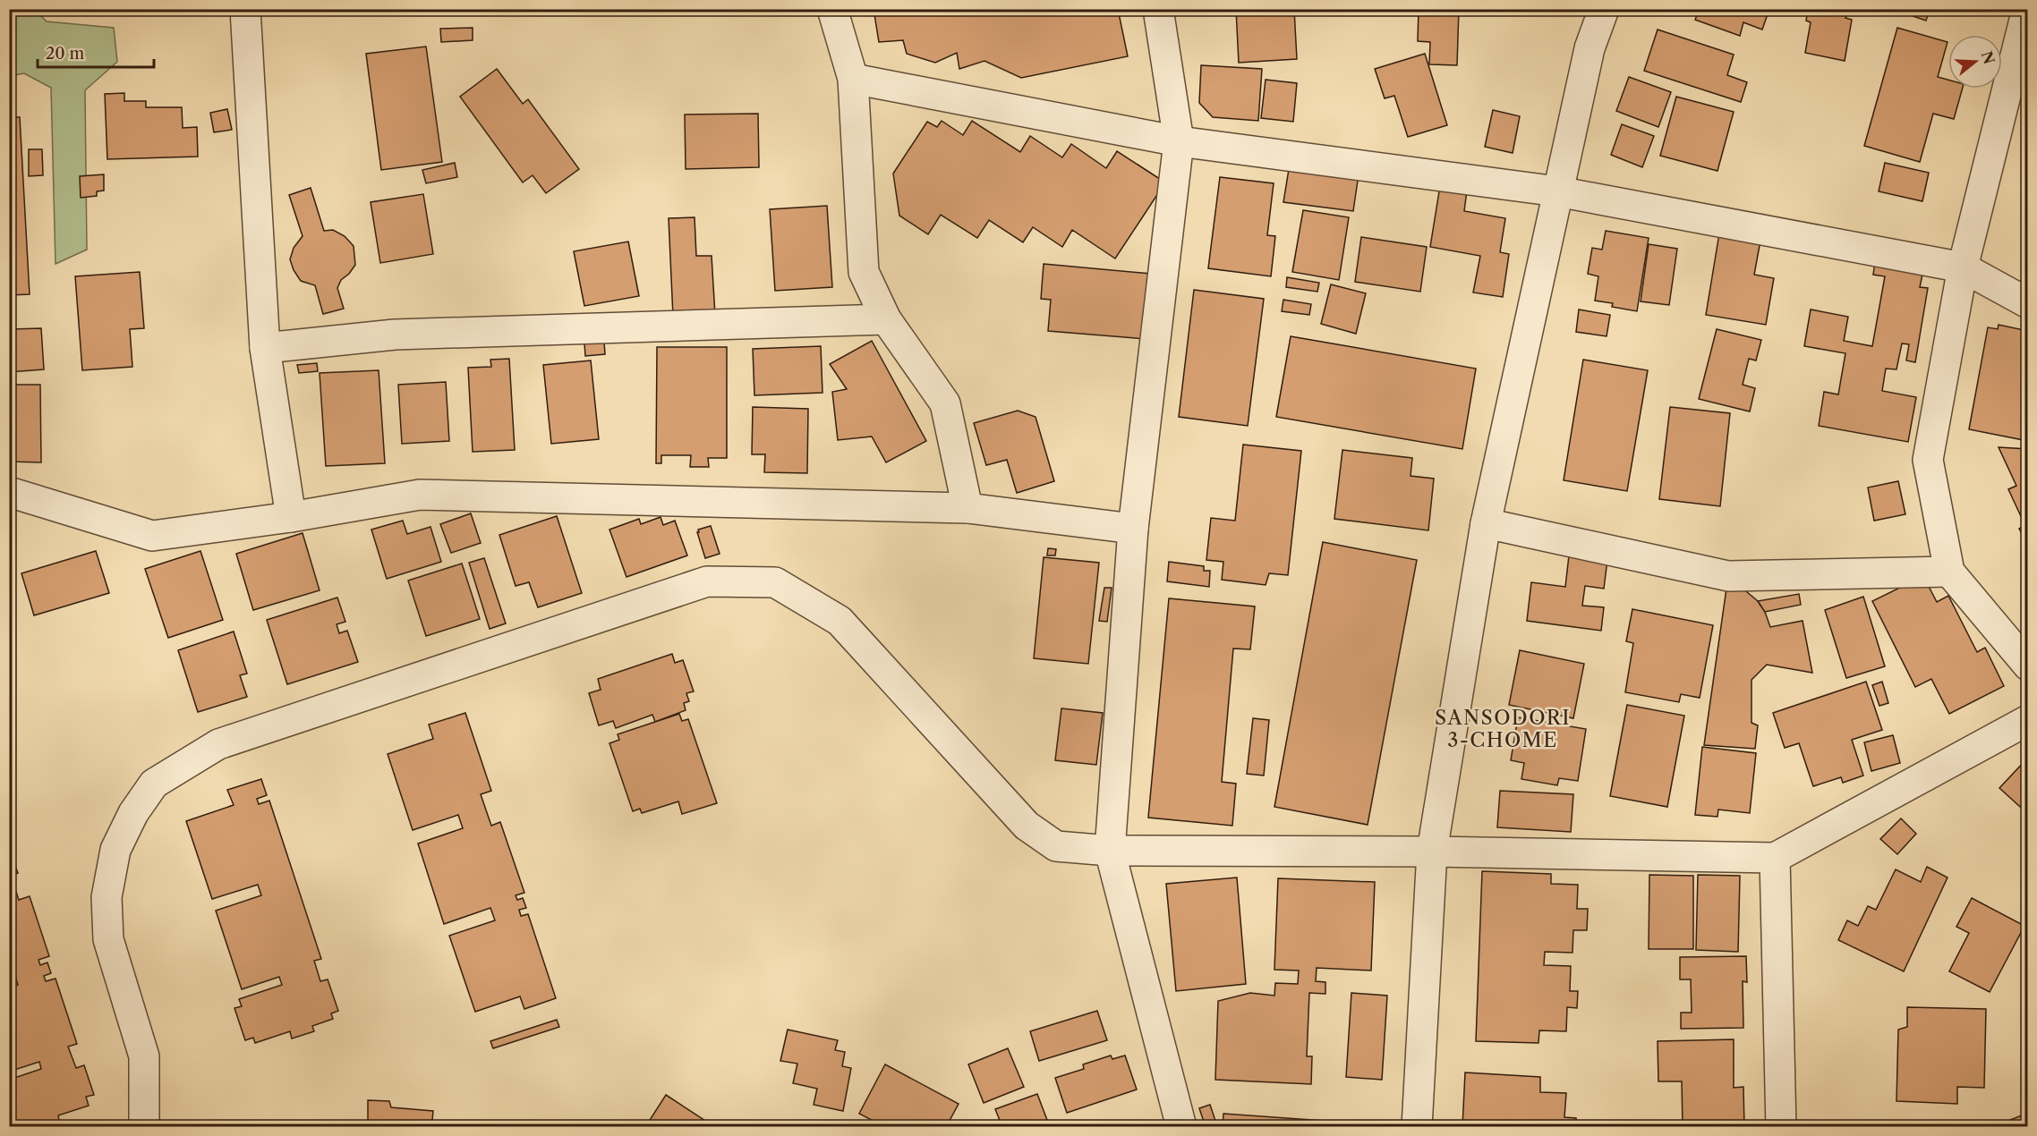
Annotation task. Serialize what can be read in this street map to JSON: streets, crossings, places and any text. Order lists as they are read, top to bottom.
{
  "districts": ["SANSODORI 3-CHOME"],
  "scale_bar": "20 m",
  "north": "right"
}
